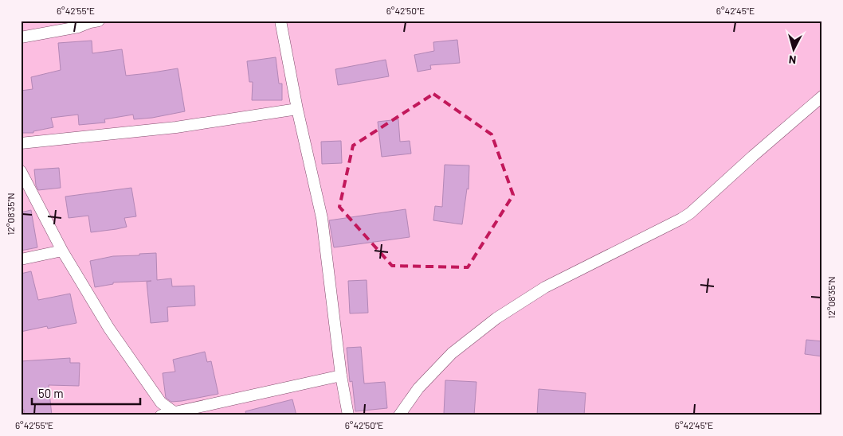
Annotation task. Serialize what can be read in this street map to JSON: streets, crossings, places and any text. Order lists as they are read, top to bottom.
{
  "scale_bar": "50 m",
  "north": "bottom",
  "coordinates": [
    "6°42'55\"E",
    "6°42'50\"E",
    "6°42'45\"E",
    "12°08'35\"N"
  ]
}
